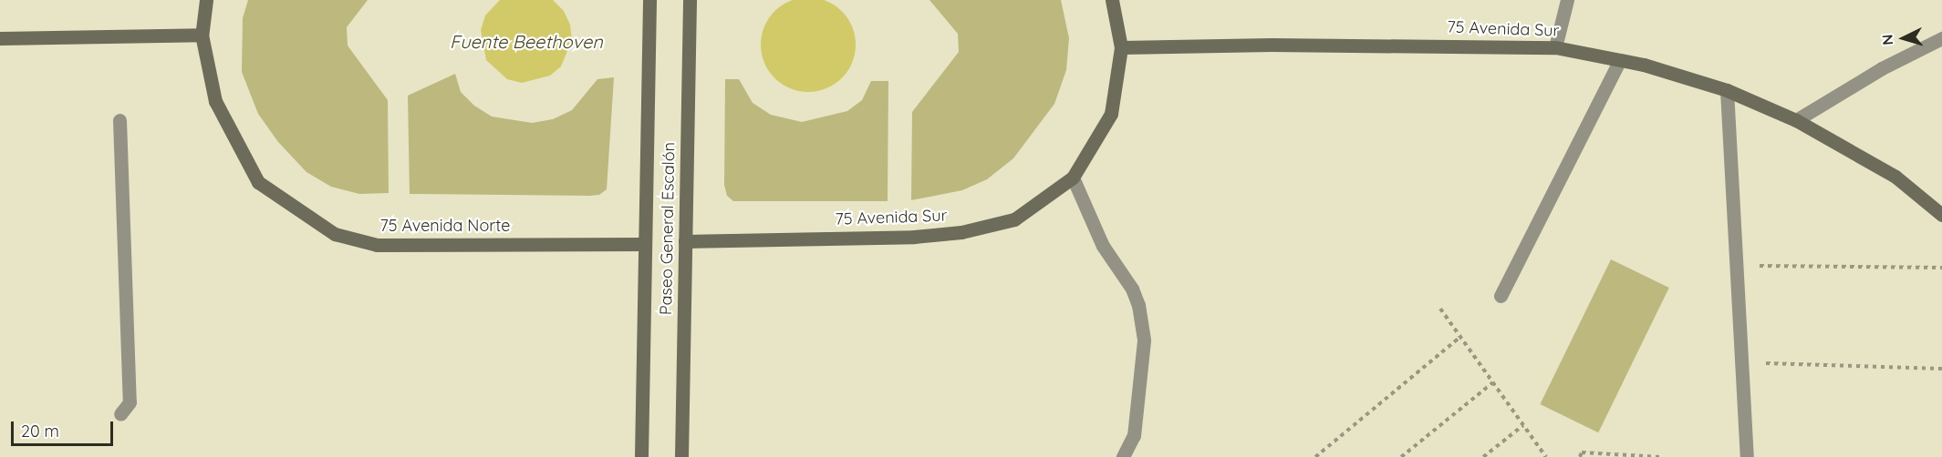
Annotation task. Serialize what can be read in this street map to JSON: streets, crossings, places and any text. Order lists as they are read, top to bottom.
{
  "streets": {
    "main road": ["75 Avenida Sur", "75 Avenida Norte", "Paseo General Escalón"]
  },
  "crossings": [
    ["75 Avenida Sur", "Paseo General Escalón"],
    ["75 Avenida Norte", "Paseo General Escalón"]
  ],
  "water": ["Fuente Beethoven"],
  "scale_bar": "20 m",
  "north": "left"
}
